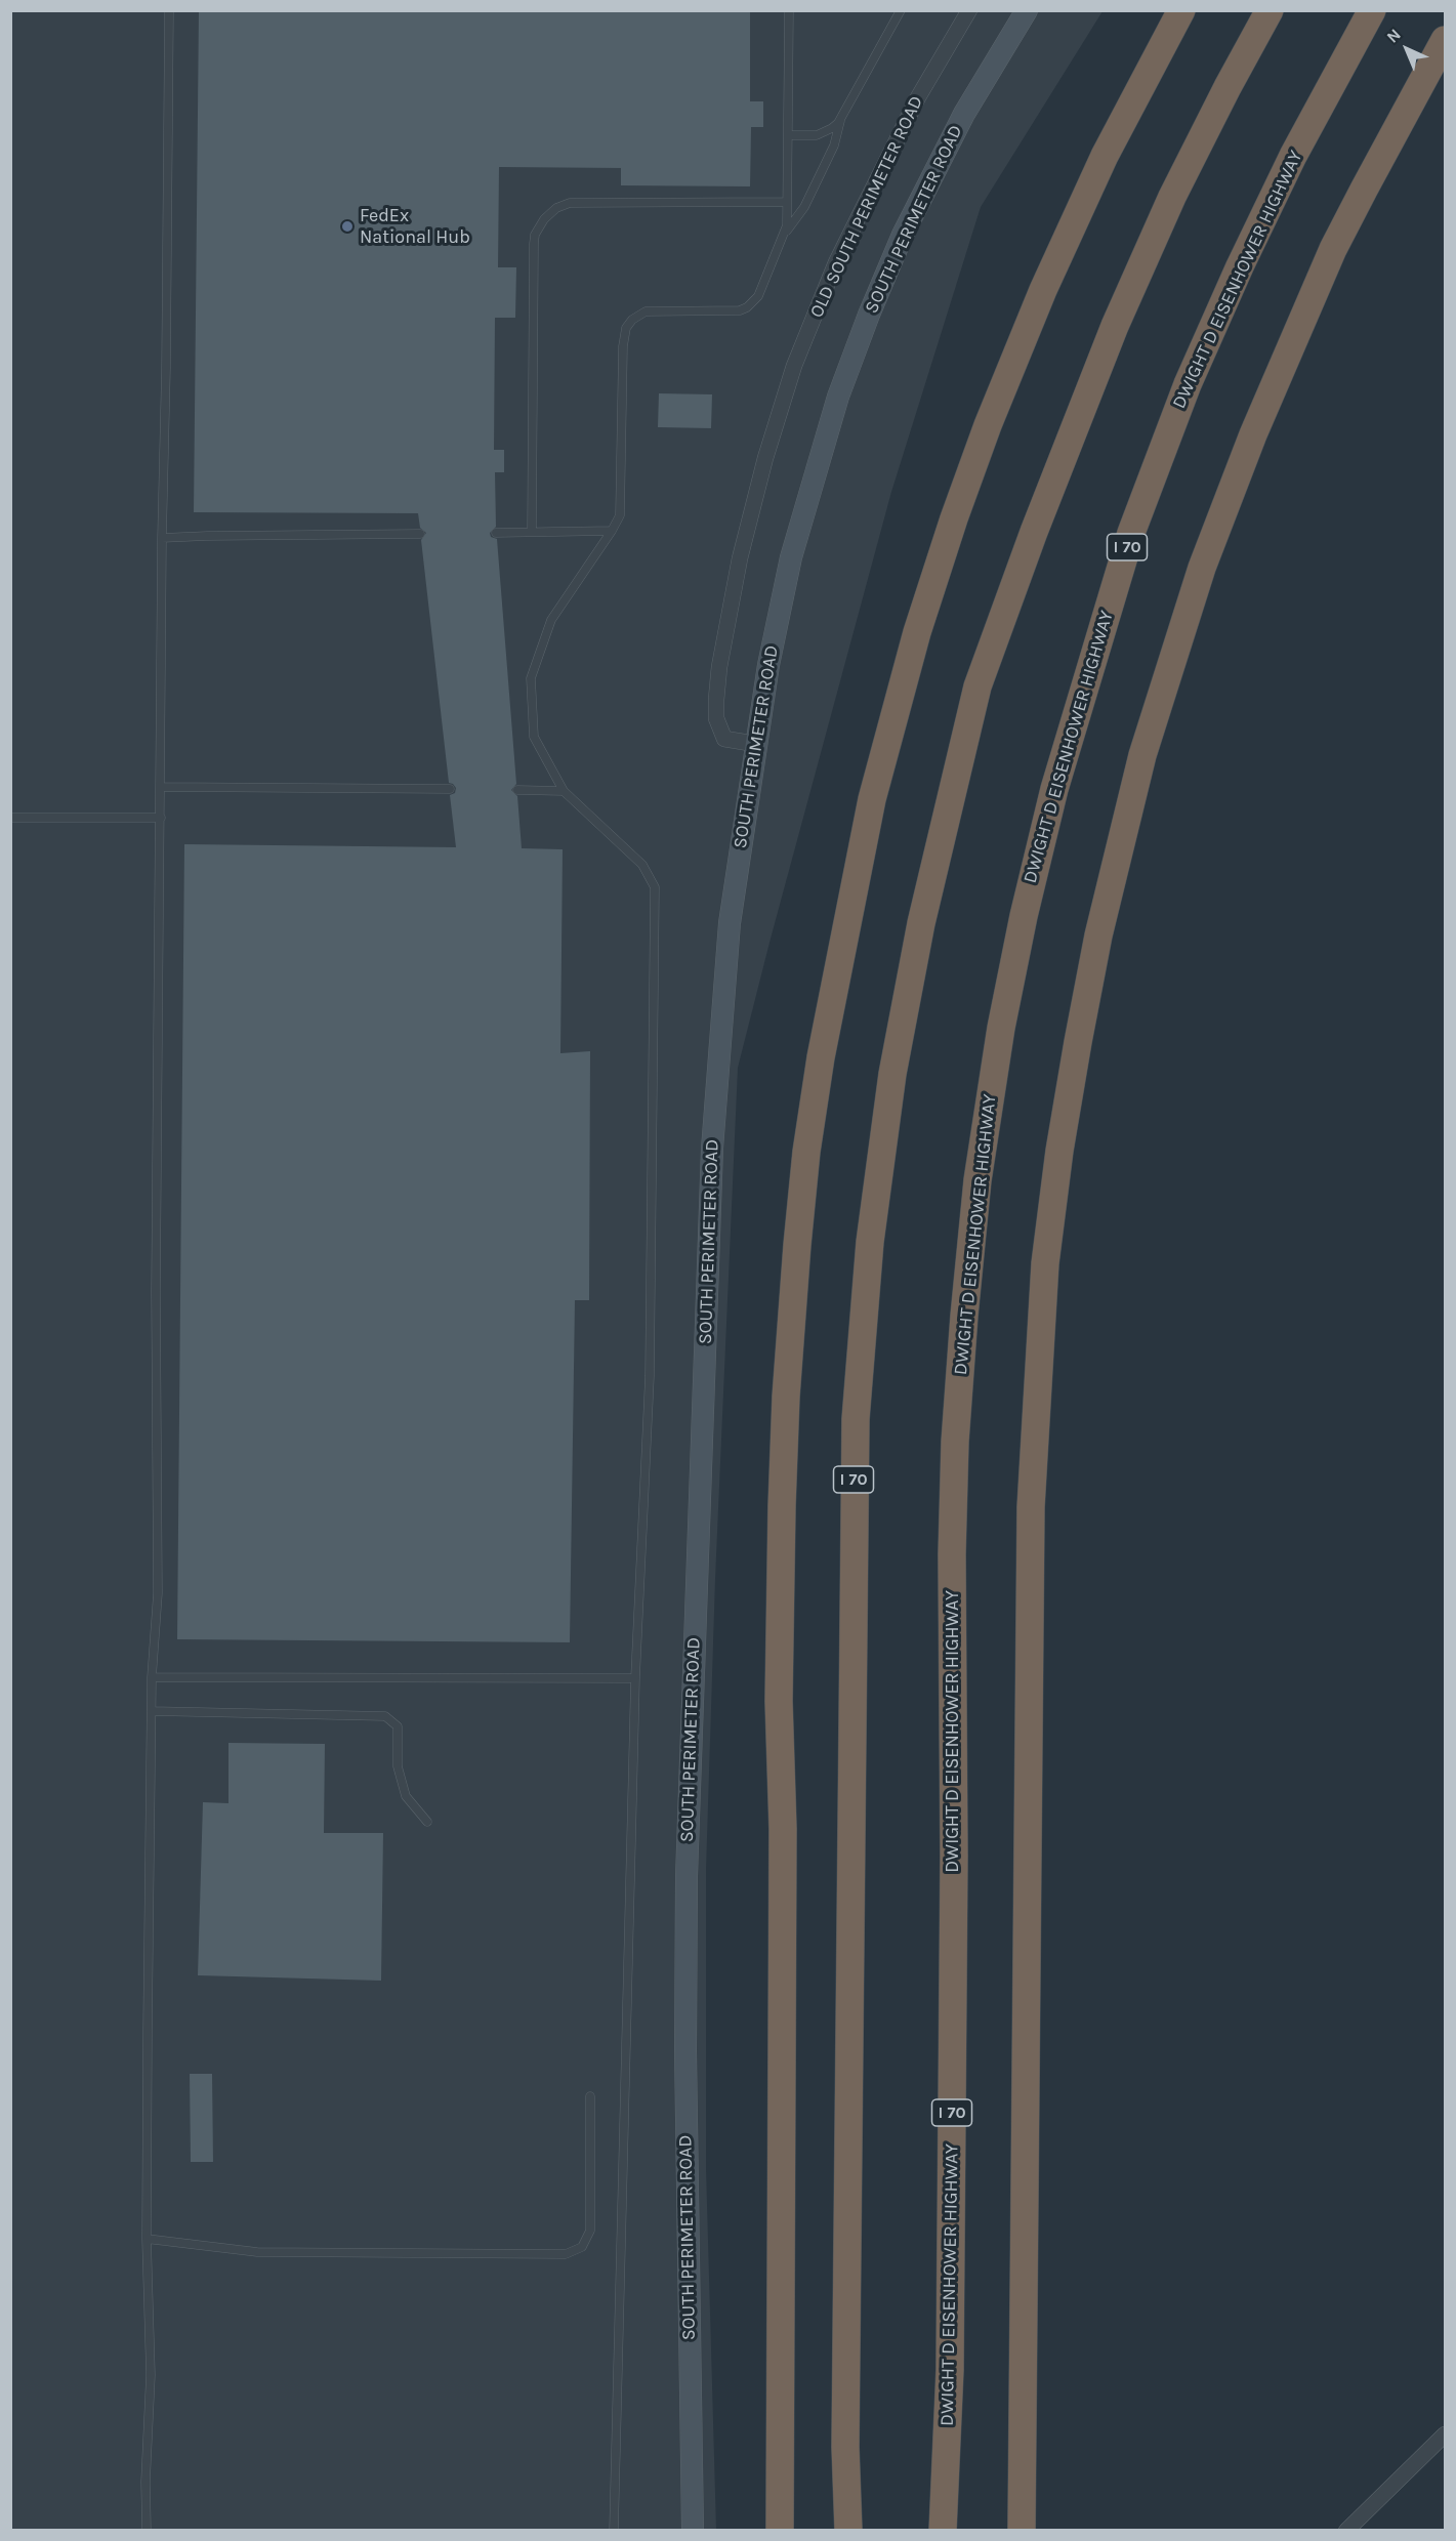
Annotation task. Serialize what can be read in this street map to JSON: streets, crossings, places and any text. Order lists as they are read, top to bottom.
{
  "streets": {
    "highway": ["DWIGHT D EISENHOWER HIGHWAY", "I 70"],
    "street": ["OLD SOUTH PERIMETER ROAD", "SOUTH PERIMETER ROAD"]
  },
  "crossings": [
    ["OLD SOUTH PERIMETER ROAD", "SOUTH PERIMETER ROAD"]
  ],
  "places": ["FedEx National Hub"],
  "north": "top left"
}
